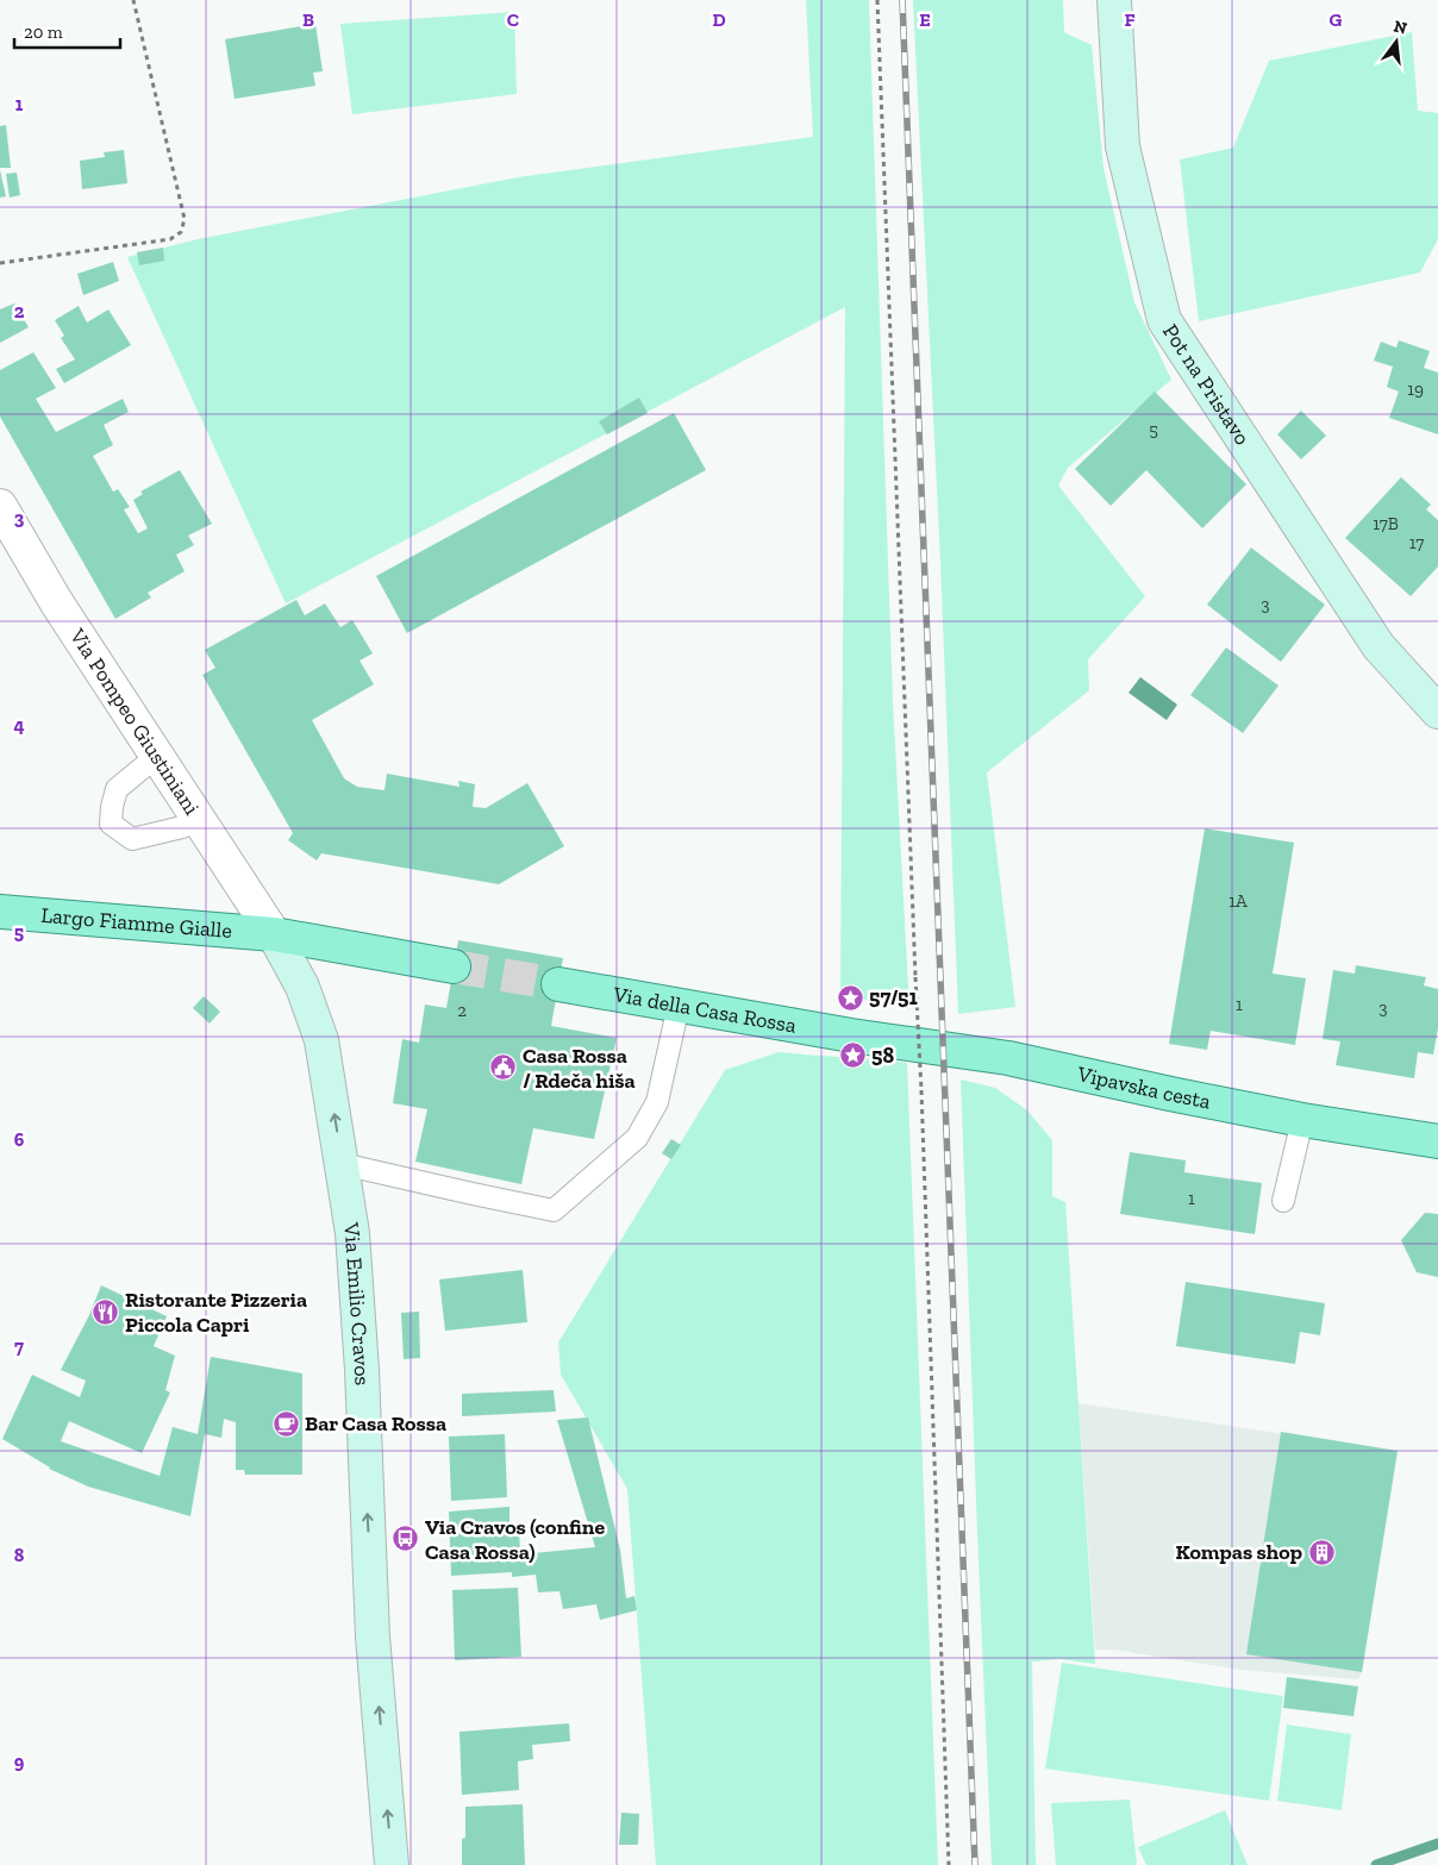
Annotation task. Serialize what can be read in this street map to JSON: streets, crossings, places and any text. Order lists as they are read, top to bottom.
{
  "streets": {
    "main road": ["Largo Fiamme Gialle", "Via della Casa Rossa", "Vipavska cesta"],
    "street": ["Pot na Pristavo", "Via Pompeo Giustiniani", "Via Emilio Cravos"]
  },
  "crossings": [
    ["Via Pompeo Giustiniani", "Largo Fiamme Gialle"],
    ["Via Pompeo Giustiniani", "Via Emilio Cravos"],
    ["Largo Fiamme Gialle", "Via Emilio Cravos"],
    ["Via della Casa Rossa", "Vipavska cesta"]
  ],
  "one_way": ["Via Emilio Cravos"],
  "places": {
    "place": ["57/51", "58"],
    "public building": ["Casa Rossa / Rdeča hiša"],
    "restaurant": ["Ristorante Pizzeria Piccola Capri"],
    "cafe": ["Bar Casa Rossa"],
    "bus stop": ["Via Cravos (confine Casa Rossa)"],
    "building": ["Kompas shop"]
  },
  "house_numbers": [
    "19",
    "5",
    "17B",
    "17",
    "3",
    "1A",
    "1",
    "3",
    "2",
    "1"
  ],
  "scale_bar": "20 m",
  "north": "top",
  "grid": {
    "columns": [
      "B",
      "C",
      "D",
      "E",
      "F",
      "G"
    ],
    "rows": [
      "1",
      "2",
      "3",
      "4",
      "5",
      "6",
      "7",
      "8",
      "9"
    ]
  }
}
